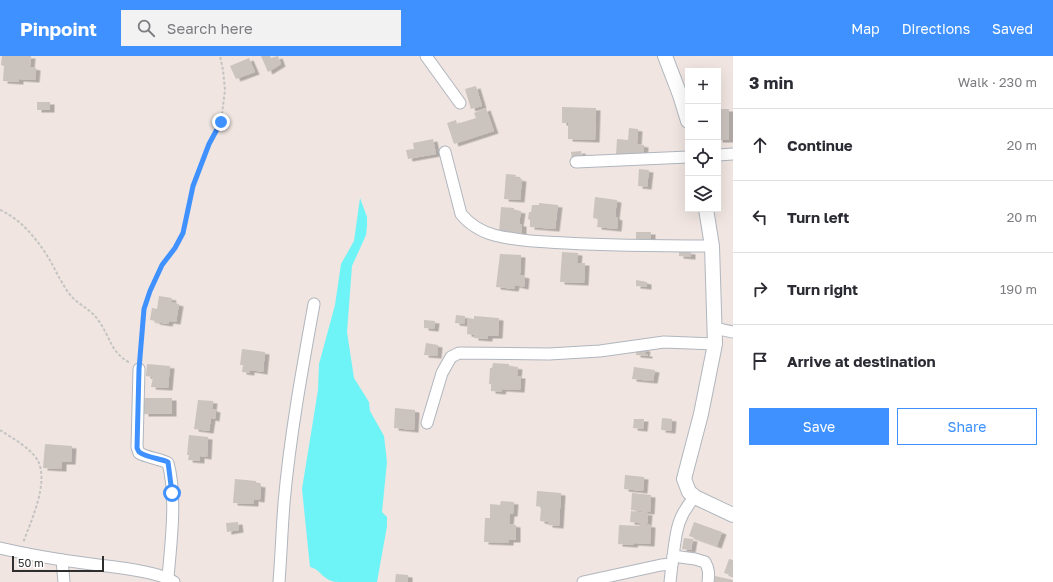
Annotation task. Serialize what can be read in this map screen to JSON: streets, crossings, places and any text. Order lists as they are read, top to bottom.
{
  "scale_bar": "50 m",
  "page": {
    "header": "Pinpoint",
    "search": "Search here",
    "nav": ["Map", "Directions", "Saved"],
    "heading": ["3 min", "Walk · 230 m"],
    "map_buttons": ["+", "−"],
    "list": [
      ["Continue", "20 m"],
      ["Turn left", "20 m"],
      ["Turn right", "190 m"],
      "Arrive at destination"
    ],
    "buttons": ["Save", "Share"],
    "scale": "50 m"
  }
}
